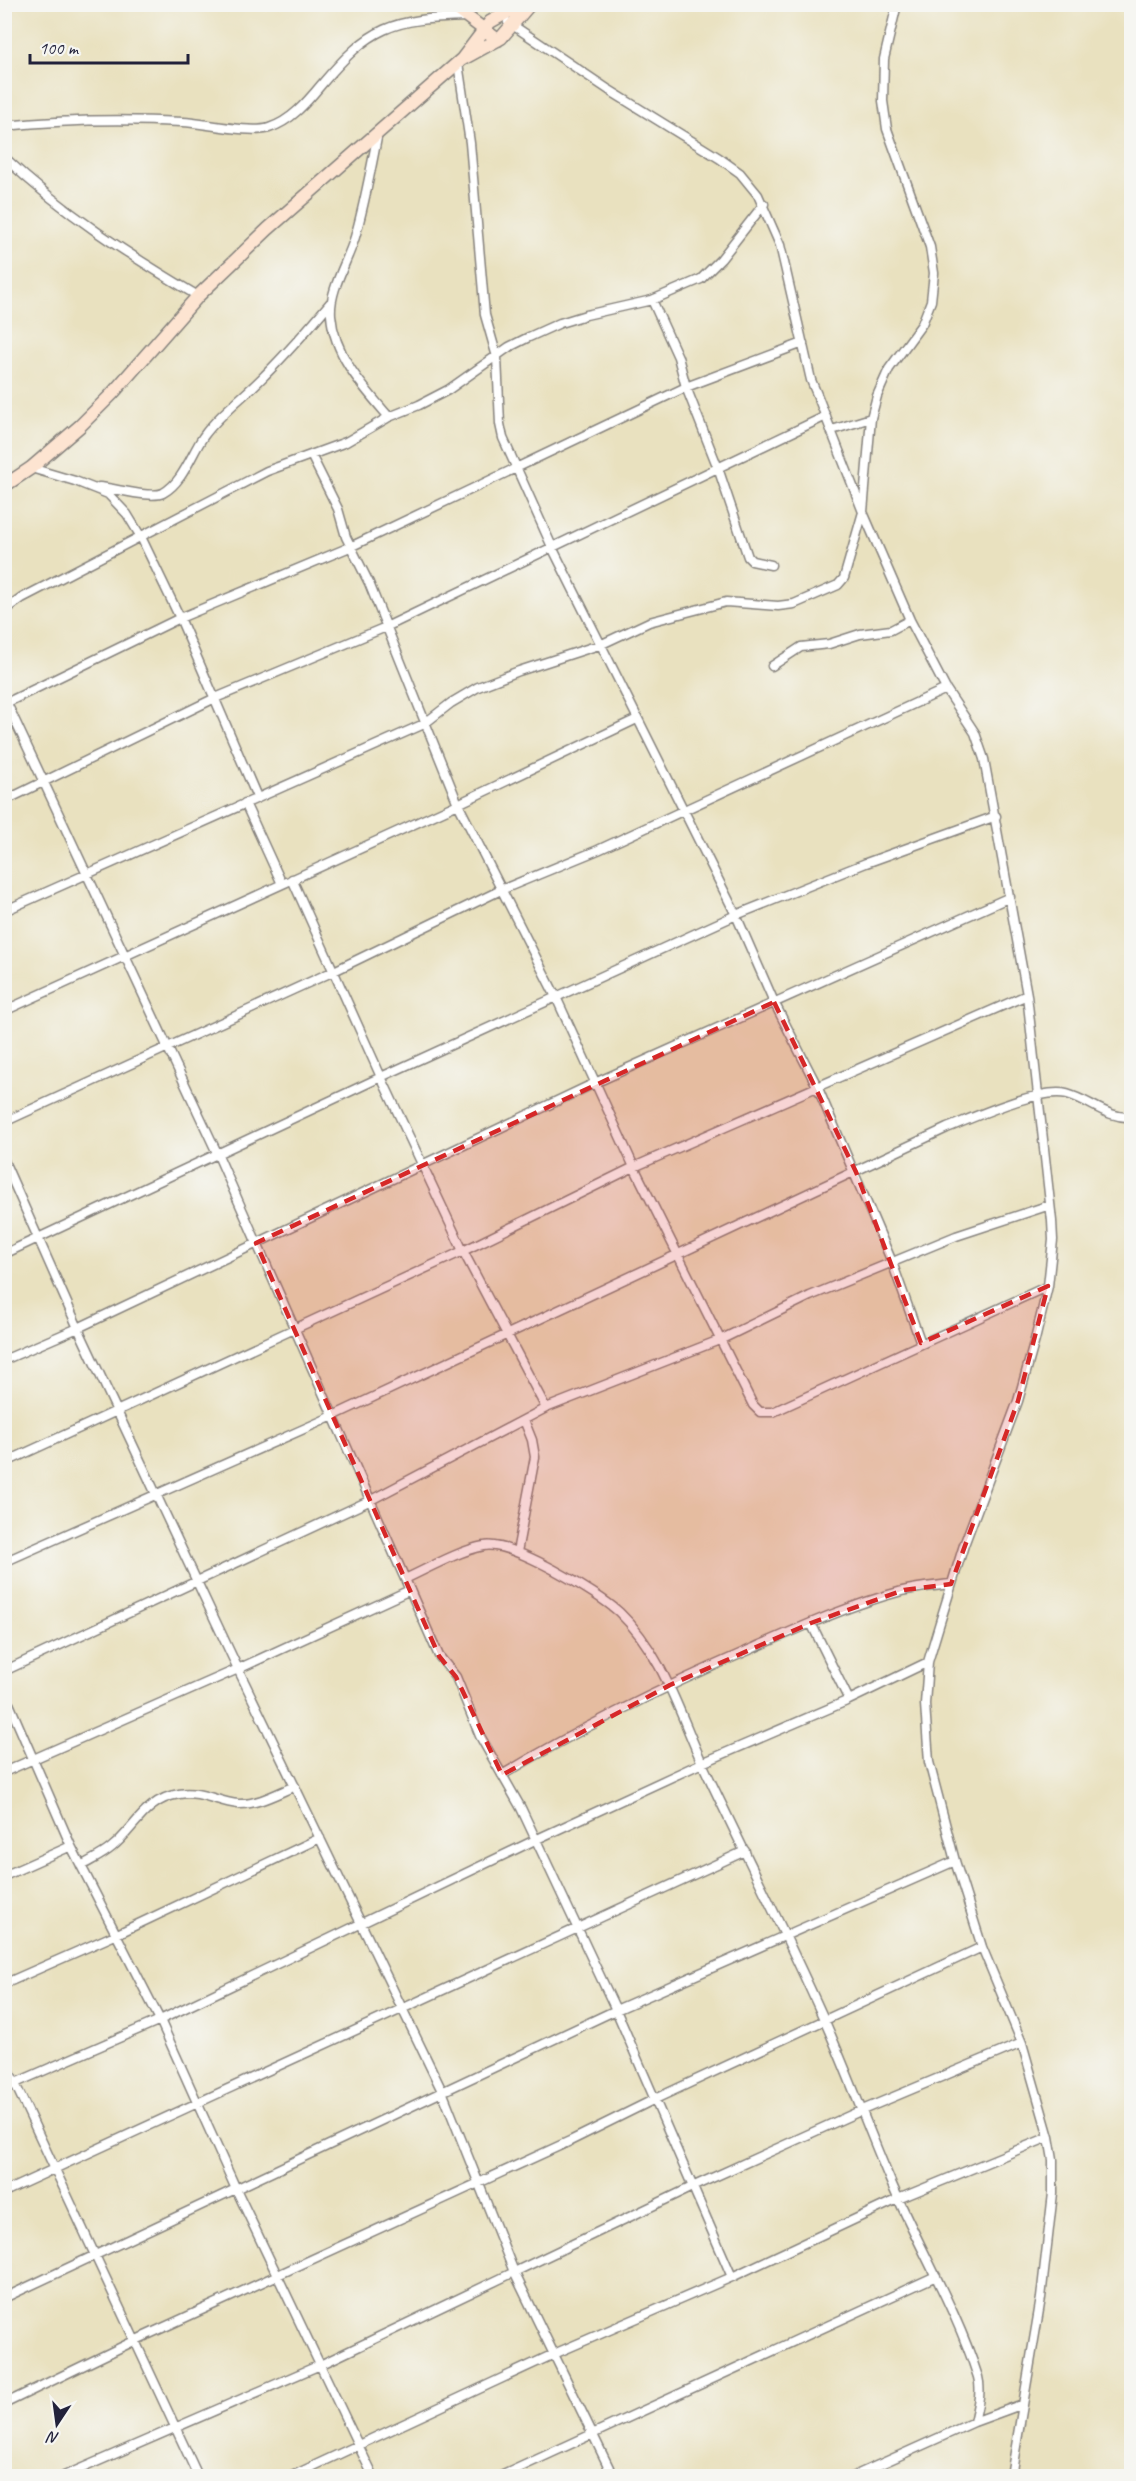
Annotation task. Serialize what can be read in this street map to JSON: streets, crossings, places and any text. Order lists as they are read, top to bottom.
{
  "scale_bar": "100 m",
  "north": "bottom"
}
